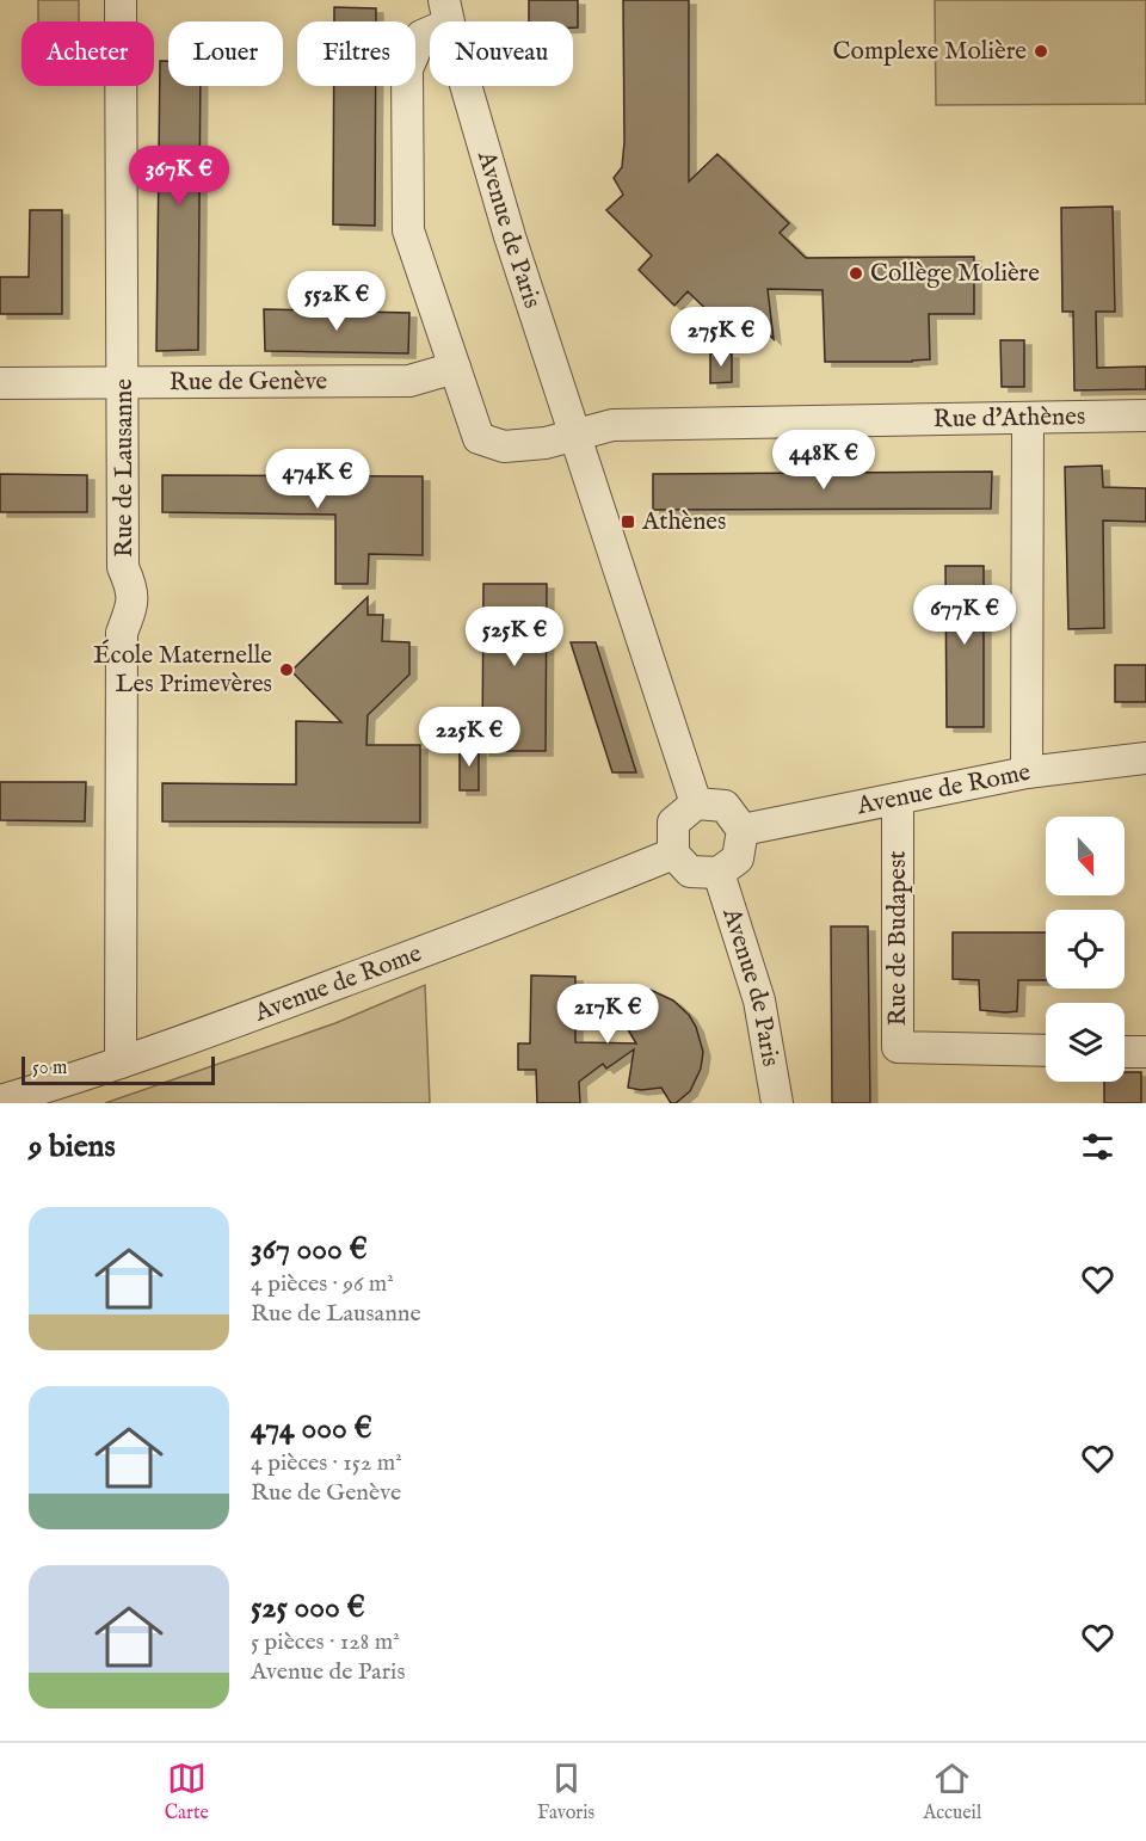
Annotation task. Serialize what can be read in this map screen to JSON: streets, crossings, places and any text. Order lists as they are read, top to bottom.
{
  "streets": {
    "street": [
      "Avenue de Paris",
      "Rue de Genève",
      "Rue d'Athènes",
      "Rue de Lausanne",
      "Avenue de Rome",
      "Rue de Budapest"
    ]
  },
  "crossings": [
    ["Avenue de Paris", "Rue de Genève"],
    ["Avenue de Paris", "Rue d'Athènes"],
    ["Avenue de Paris", "Avenue de Rome"],
    ["Rue de Genève", "Rue de Lausanne"],
    ["Rue de Lausanne", "Avenue de Rome"],
    ["Avenue de Rome", "Rue de Budapest"]
  ],
  "places": {
    "other": ["Complexe Molière", "Collège Molière", "École Maternelle Les Primevères"],
    "transit": ["Athènes"]
  },
  "scale_bar": "50 m",
  "north": "bottom",
  "page": {
    "chip": [
      "Acheter",
      "Louer",
      "Filtres",
      "Nouveau"
    ],
    "price": [
      "367K €",
      "552K €",
      "275K €",
      "448K €",
      "474K €",
      "677K €",
      "525K €",
      "225K €",
      "217K €"
    ],
    "scale": "50 m",
    "heading": "9 biens",
    "list": [
      {
        "name": "367 000 €",
        "note": "4 pièces · 96 m² · Rue de Lausanne"
      },
      {
        "name": "474 000 €",
        "note": "4 pièces · 152 m² · Rue de Genève"
      },
      {
        "name": "525 000 €",
        "note": "5 pièces · 128 m² · Avenue de Paris"
      }
    ],
    "tabs": ["Carte", "Favoris", "Accueil"]
  }
}
